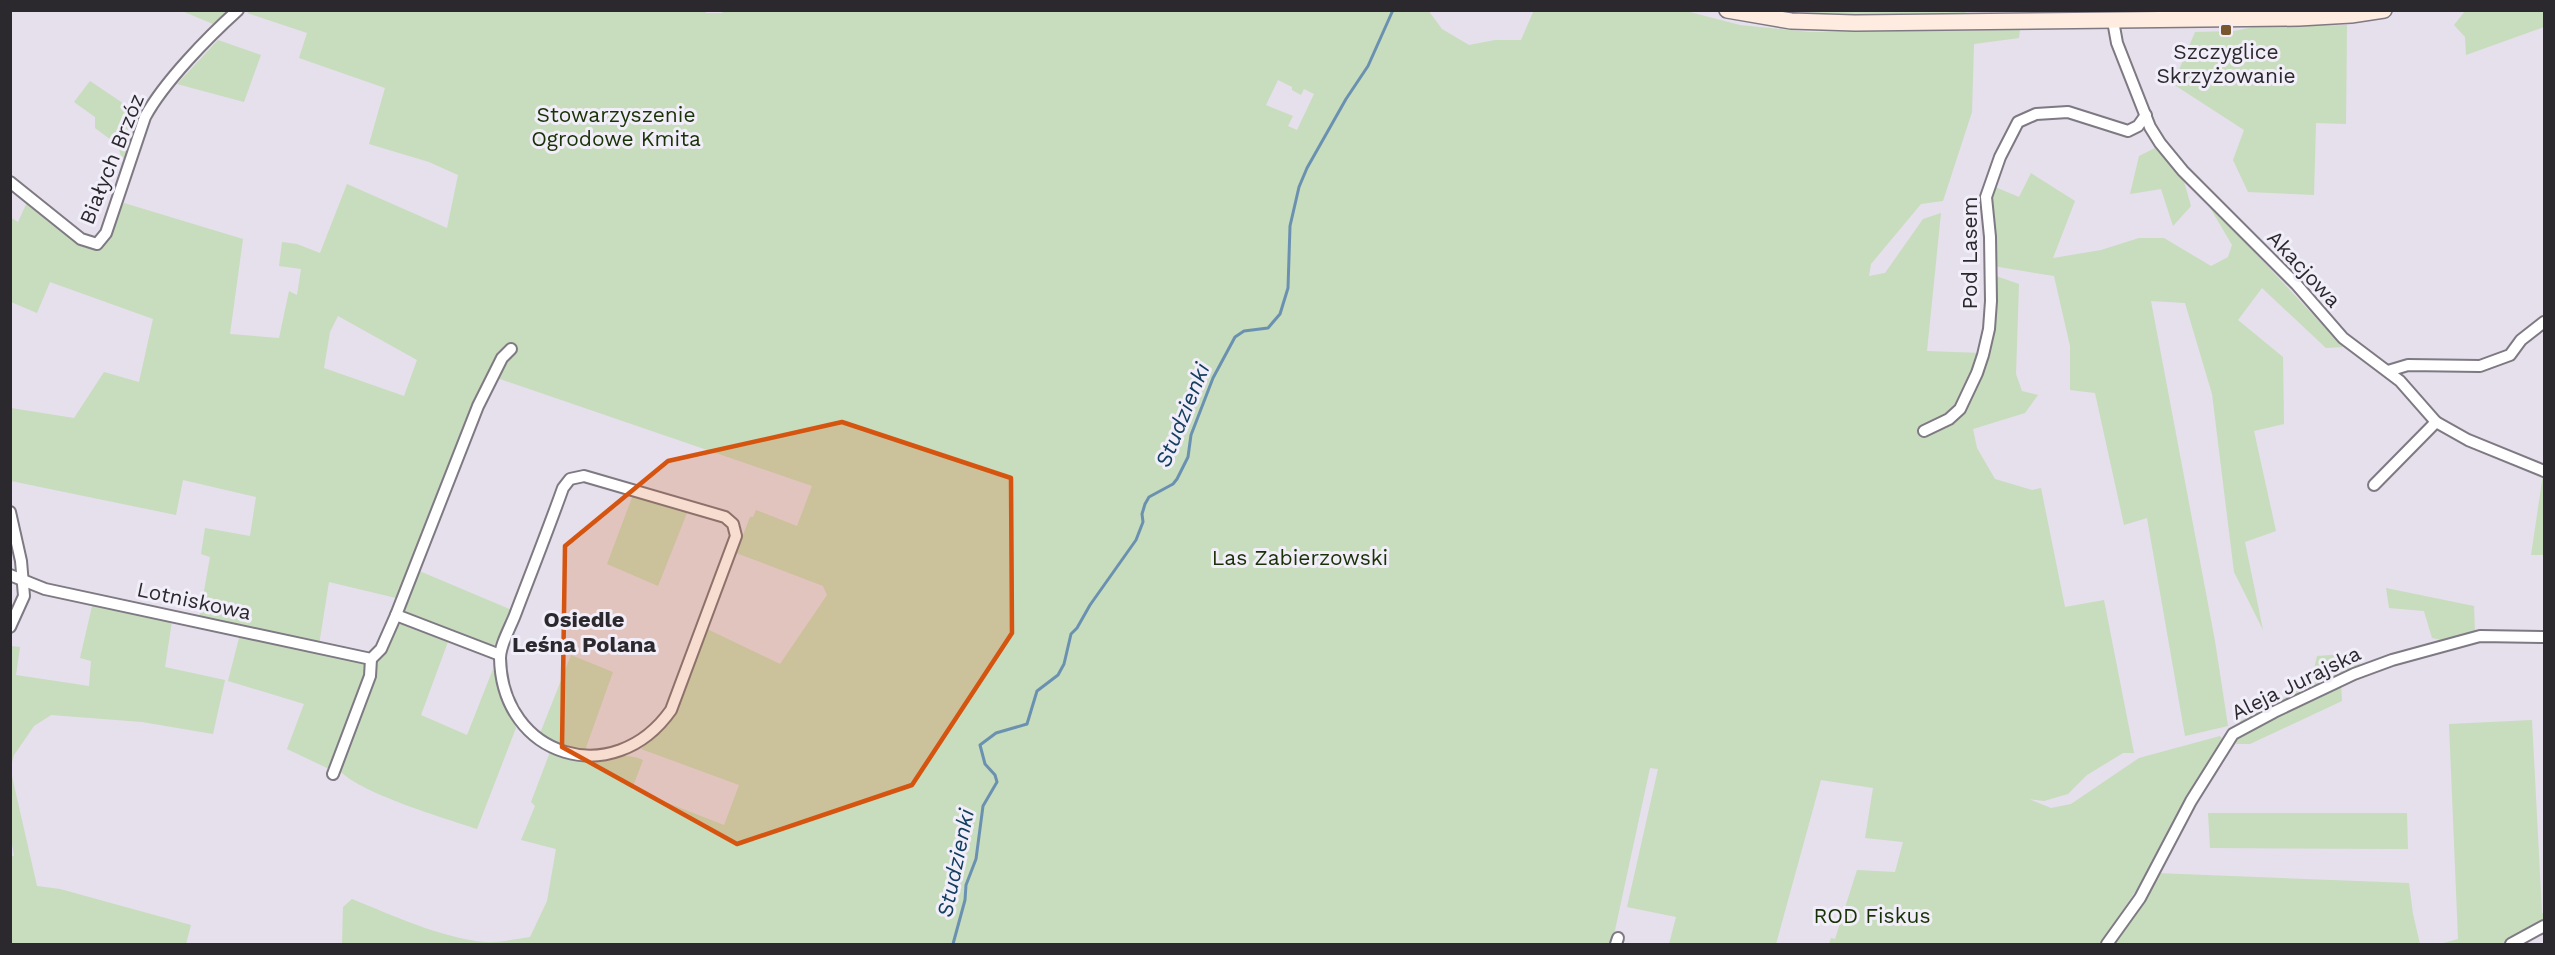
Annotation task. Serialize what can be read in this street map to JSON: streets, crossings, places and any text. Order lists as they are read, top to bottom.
{
  "streets": {
    "street": [
      "Białych Brzóz",
      "Pod Lasem",
      "Akacjowa",
      "Lotniskowa",
      "Aleja Jurajska"
    ]
  },
  "crossings": [
    ["Pod Lasem", "Akacjowa"]
  ],
  "districts": ["Osiedle Leśna Polana"],
  "water": ["Studzienki"],
  "parks": ["Stowarzyszenie Ogrodowe Kmita", "Las Zabierzowski", "ROD Fiskus"],
  "places": {
    "transit": ["Szczyglice Skrzyżowanie"]
  }
}
